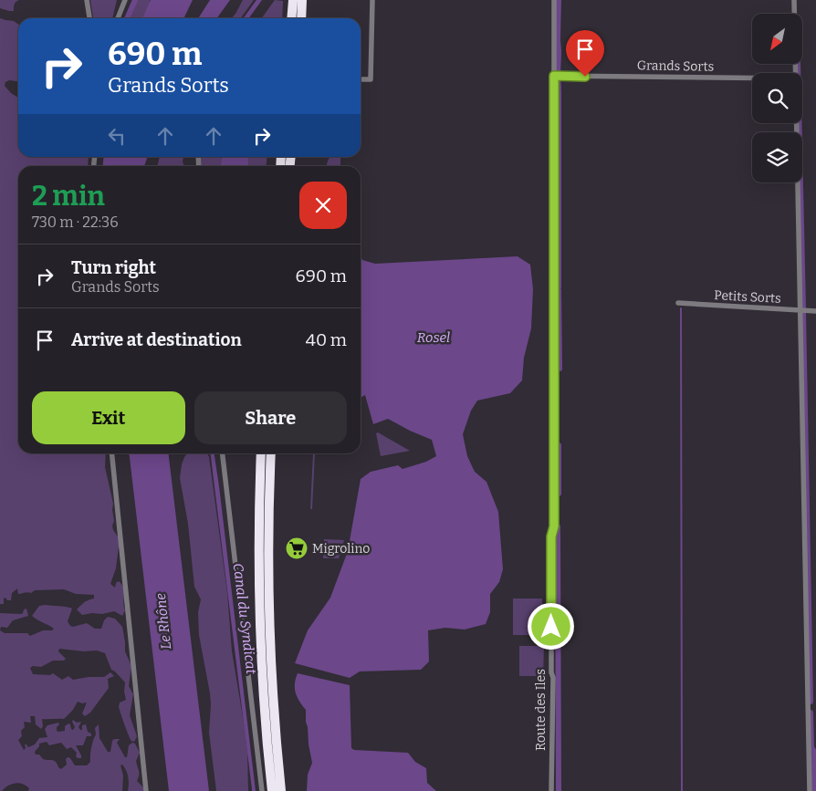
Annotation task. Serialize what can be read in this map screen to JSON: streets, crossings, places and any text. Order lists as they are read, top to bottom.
{
  "streets": {
    "street": ["Grands Sorts", "Petits Sorts", "Route des Iles"]
  },
  "crossings": [
    ["Grands Sorts", "Route des Iles"]
  ],
  "water": ["Rosel", "Canal du Syndicat", "Le Rhône"],
  "places": {
    "supermarket": ["Migrolino"]
  },
  "north": "bottom left",
  "page": {
    "turn": ["690 m", "Grands Sorts"],
    "heading": ["2 min", "730 m · 22:36"],
    "list": [
      {
        "name": "Turn right",
        "note": "Grands Sorts",
        "value": "690 m"
      },
      {
        "name": "Arrive at destination",
        "value": "40 m"
      }
    ],
    "buttons": ["Exit", "Share"]
  }
}
